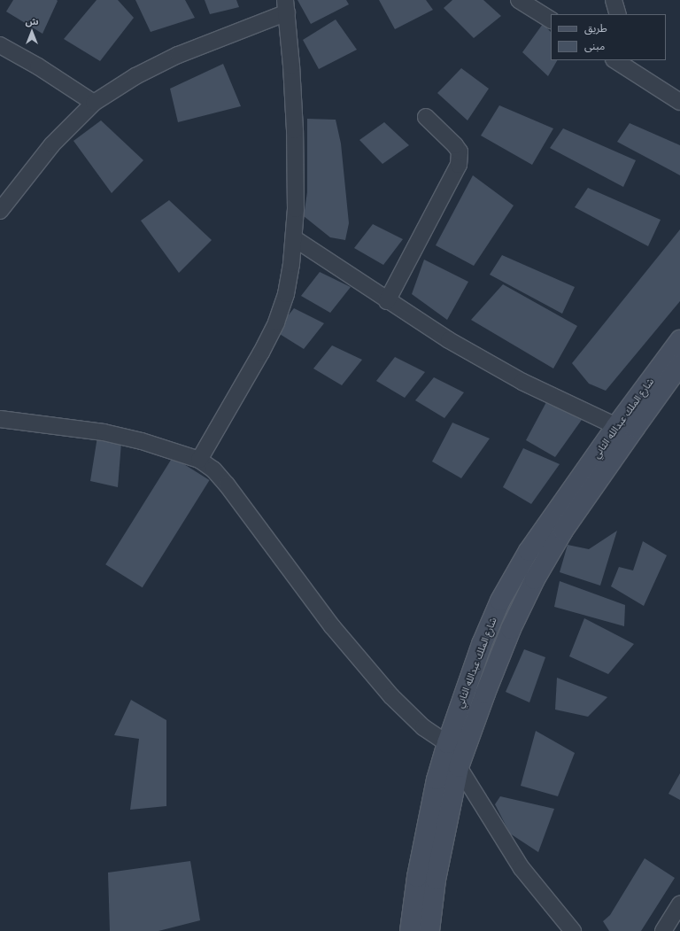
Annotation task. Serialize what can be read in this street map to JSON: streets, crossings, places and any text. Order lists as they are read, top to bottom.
{
  "streets": {
    "main road": ["شارع الملك عبدالله الثاني"]
  },
  "legend": ["طريق", "مبنى"],
  "north": "top"
}
